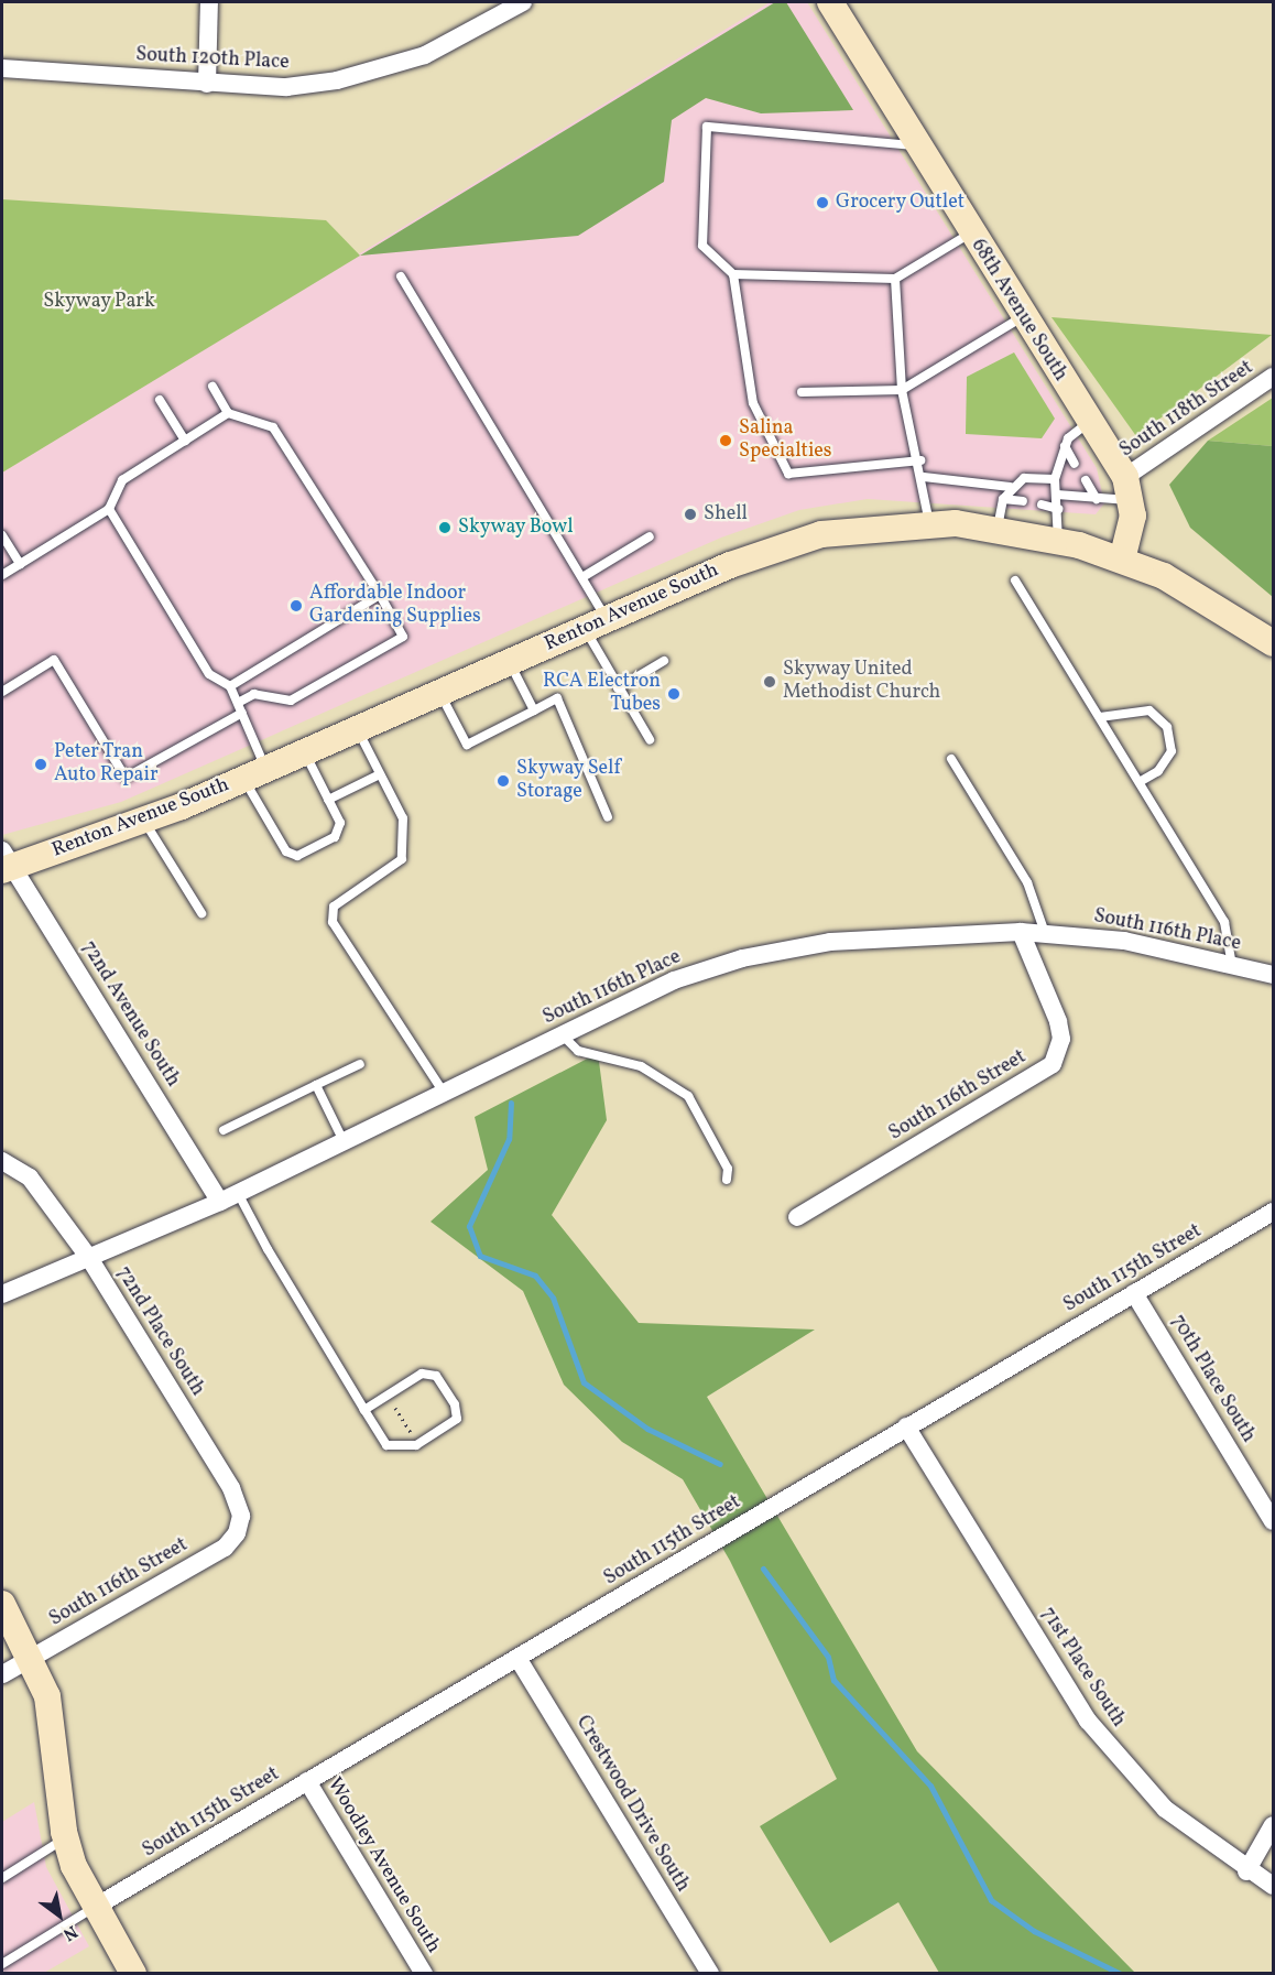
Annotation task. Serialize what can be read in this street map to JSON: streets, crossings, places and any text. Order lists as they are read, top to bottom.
{
  "streets": {
    "main road": ["68th Avenue South", "Renton Avenue South"],
    "street": [
      "South 120th Place",
      "South 118th Street",
      "South 116th Place",
      "72nd Avenue South",
      "South 116th Street",
      "South 115th Street",
      "72nd Place South",
      "70th Place South",
      "71st Place South",
      "Crestwood Drive South",
      "Woodley Avenue South"
    ]
  },
  "crossings": [
    ["68th Avenue South", "South 118th Street"],
    ["Renton Avenue South", "72nd Avenue South"],
    ["South 116th Place", "72nd Avenue South"],
    ["South 116th Place", "South 116th Street"],
    ["South 116th Place", "72nd Place South"],
    ["South 116th Street", "72nd Place South"],
    ["South 115th Street", "70th Place South"],
    ["South 115th Street", "71st Place South"],
    ["South 115th Street", "Crestwood Drive South"],
    ["South 115th Street", "Woodley Avenue South"]
  ],
  "parks": ["Skyway Park"],
  "places": [
    "Grocery Outlet",
    "Salina Specialties",
    "Shell",
    "Skyway Bowl",
    "Affordable Indoor Gardening Supplies",
    "Skyway United Methodist Church",
    "RCA Electron Tubes",
    "Peter Tran Auto Repair",
    "Skyway Self Storage"
  ],
  "north": "bottom right"
}
